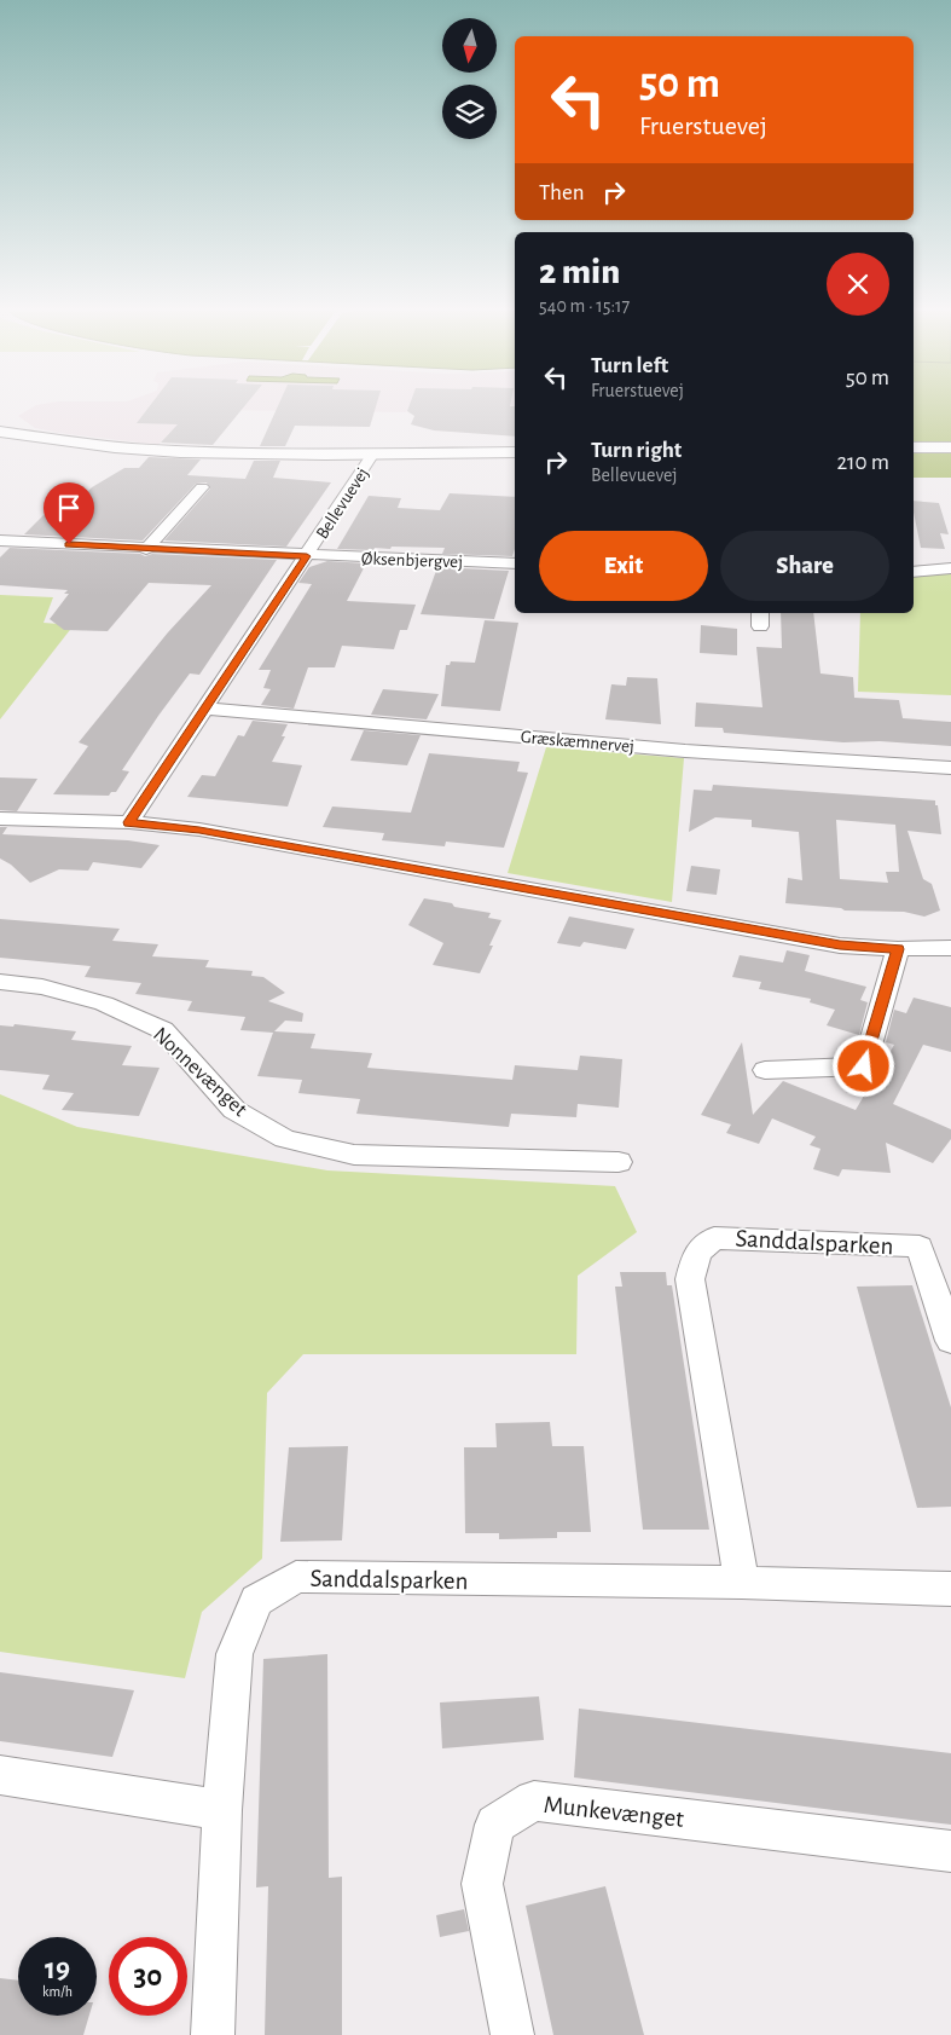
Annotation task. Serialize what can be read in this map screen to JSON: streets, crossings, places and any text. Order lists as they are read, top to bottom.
{
  "streets": {
    "street": [
      "Bellevuevej",
      "Øksenbjergvej",
      "Græskæmnervej",
      "Nonnevænget",
      "Sanddalsparken",
      "Munkevænget"
    ]
  },
  "crossings": [
    ["Bellevuevej", "Øksenbjergvej"],
    ["Bellevuevej", "Græskæmnervej"]
  ],
  "north": "bottom",
  "page": {
    "turn": ["50 m", "Fruerstuevej"],
    "then": "Then",
    "heading": ["2 min", "540 m · 15:17"],
    "list": [
      {
        "name": "Turn left",
        "note": "Fruerstuevej",
        "value": "50 m"
      },
      {
        "name": "Turn right",
        "note": "Bellevuevej",
        "value": "210 m"
      }
    ],
    "buttons": ["Exit", "Share"],
    "speed": "19 km/h",
    "limit": "30"
  }
}
